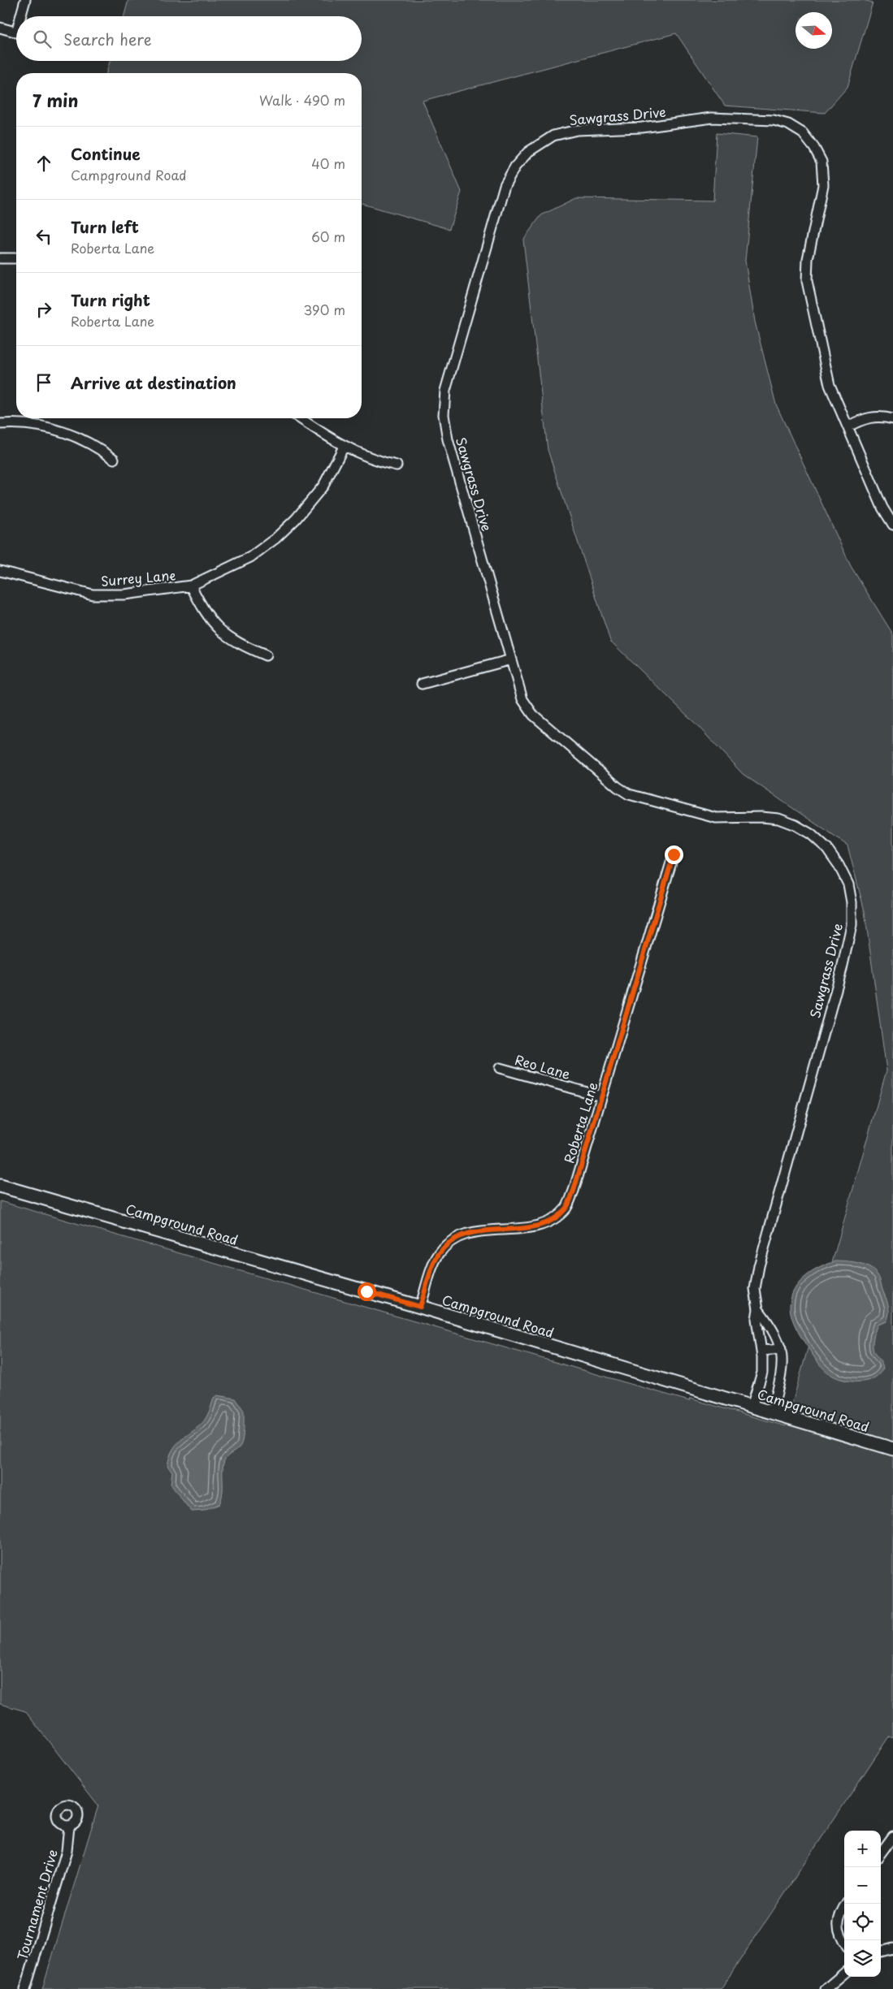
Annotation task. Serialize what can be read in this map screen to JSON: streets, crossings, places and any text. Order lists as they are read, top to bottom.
{
  "streets": {
    "street": [
      "Sawgrass Drive",
      "Surrey Lane",
      "Reo Lane",
      "Roberta Lane",
      "Campground Road",
      "Tournament Drive"
    ]
  },
  "crossings": [
    ["Sawgrass Drive", "Campground Road"],
    ["Reo Lane", "Roberta Lane"],
    ["Roberta Lane", "Campground Road"]
  ],
  "north": "right",
  "page": {
    "search": "Search here",
    "heading": ["7 min", "Walk · 490 m"],
    "list": [
      ["Continue", "Campground Road", "40 m"],
      ["Turn left", "Roberta Lane", "60 m"],
      ["Turn right", "Roberta Lane", "390 m"],
      "Arrive at destination"
    ],
    "map_buttons": ["+", "−"]
  }
}
